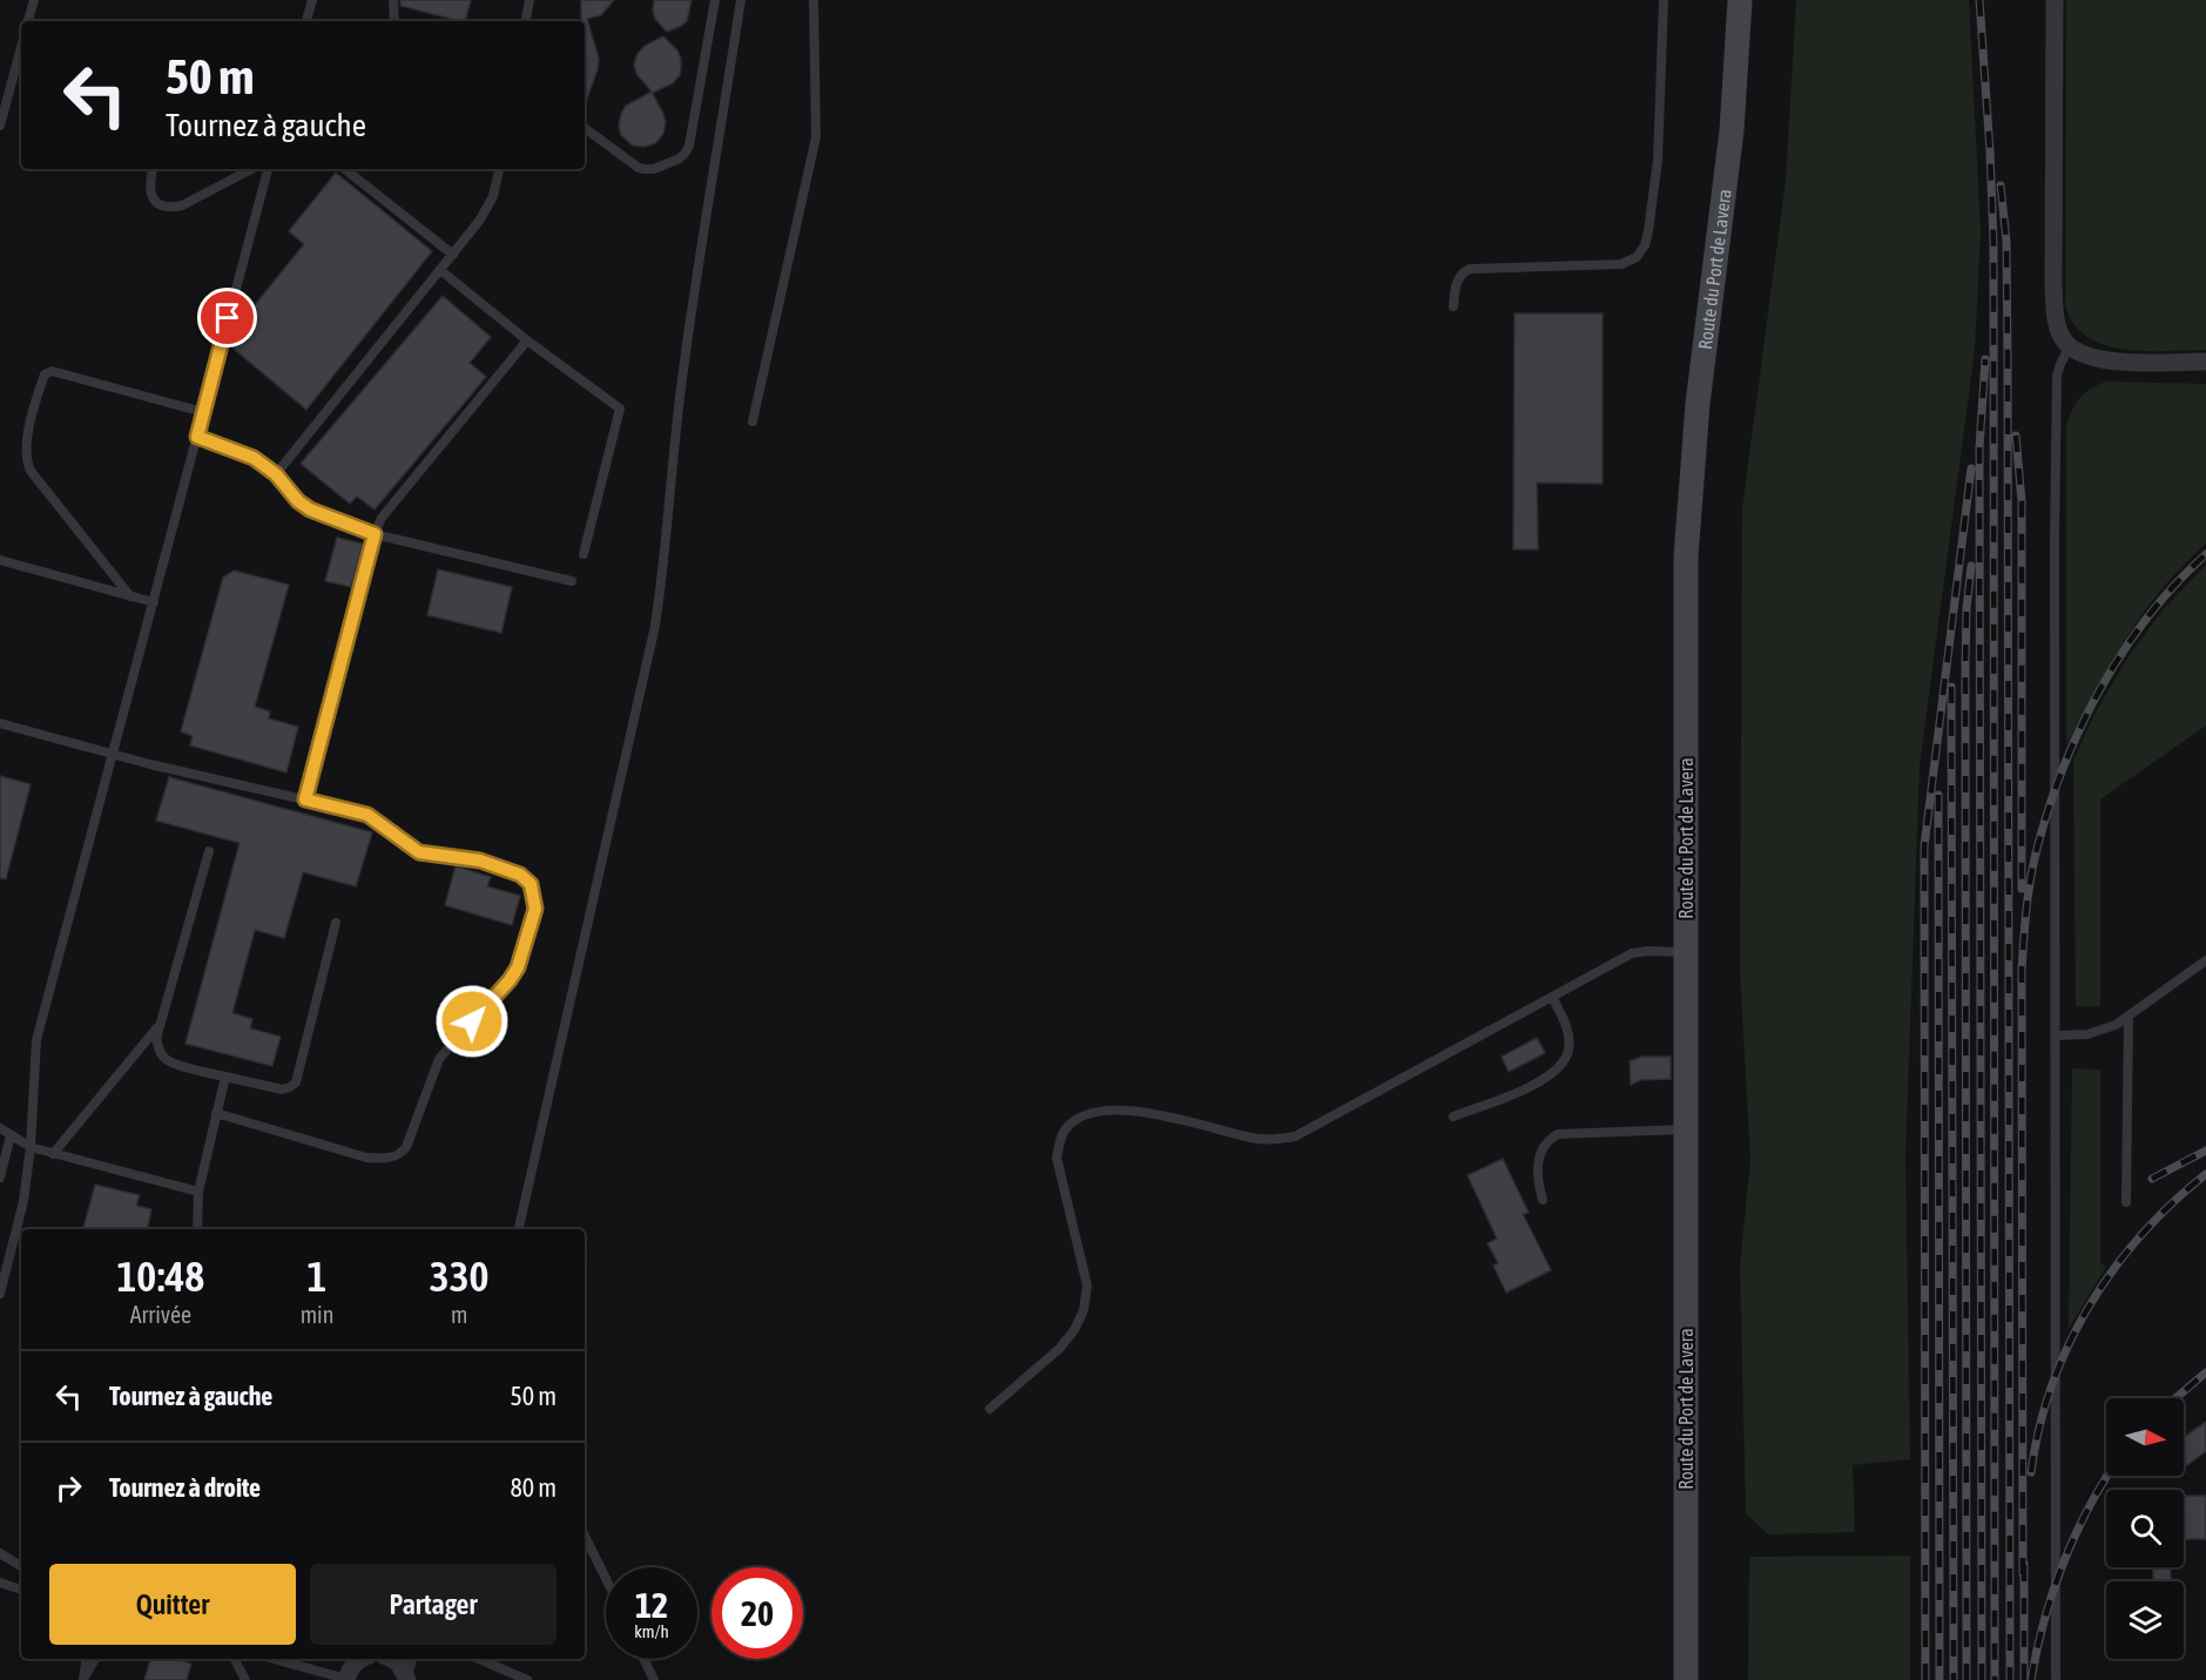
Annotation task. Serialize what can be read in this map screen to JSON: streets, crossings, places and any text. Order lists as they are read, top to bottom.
{
  "streets": {
    "street": ["Route du Port de Lavera"]
  },
  "north": "right",
  "page": {
    "turn": ["50 m", "Tournez à gauche"],
    "eta": [
      "10:48",
      "Arrivée",
      "1",
      "min",
      "330",
      "m"
    ],
    "list": [
      {
        "name": "Tournez à gauche",
        "value": "50 m"
      },
      {
        "name": "Tournez à droite",
        "value": "80 m"
      }
    ],
    "buttons": ["Quitter", "Partager"],
    "speed": "12 km/h",
    "limit": "20"
  }
}
